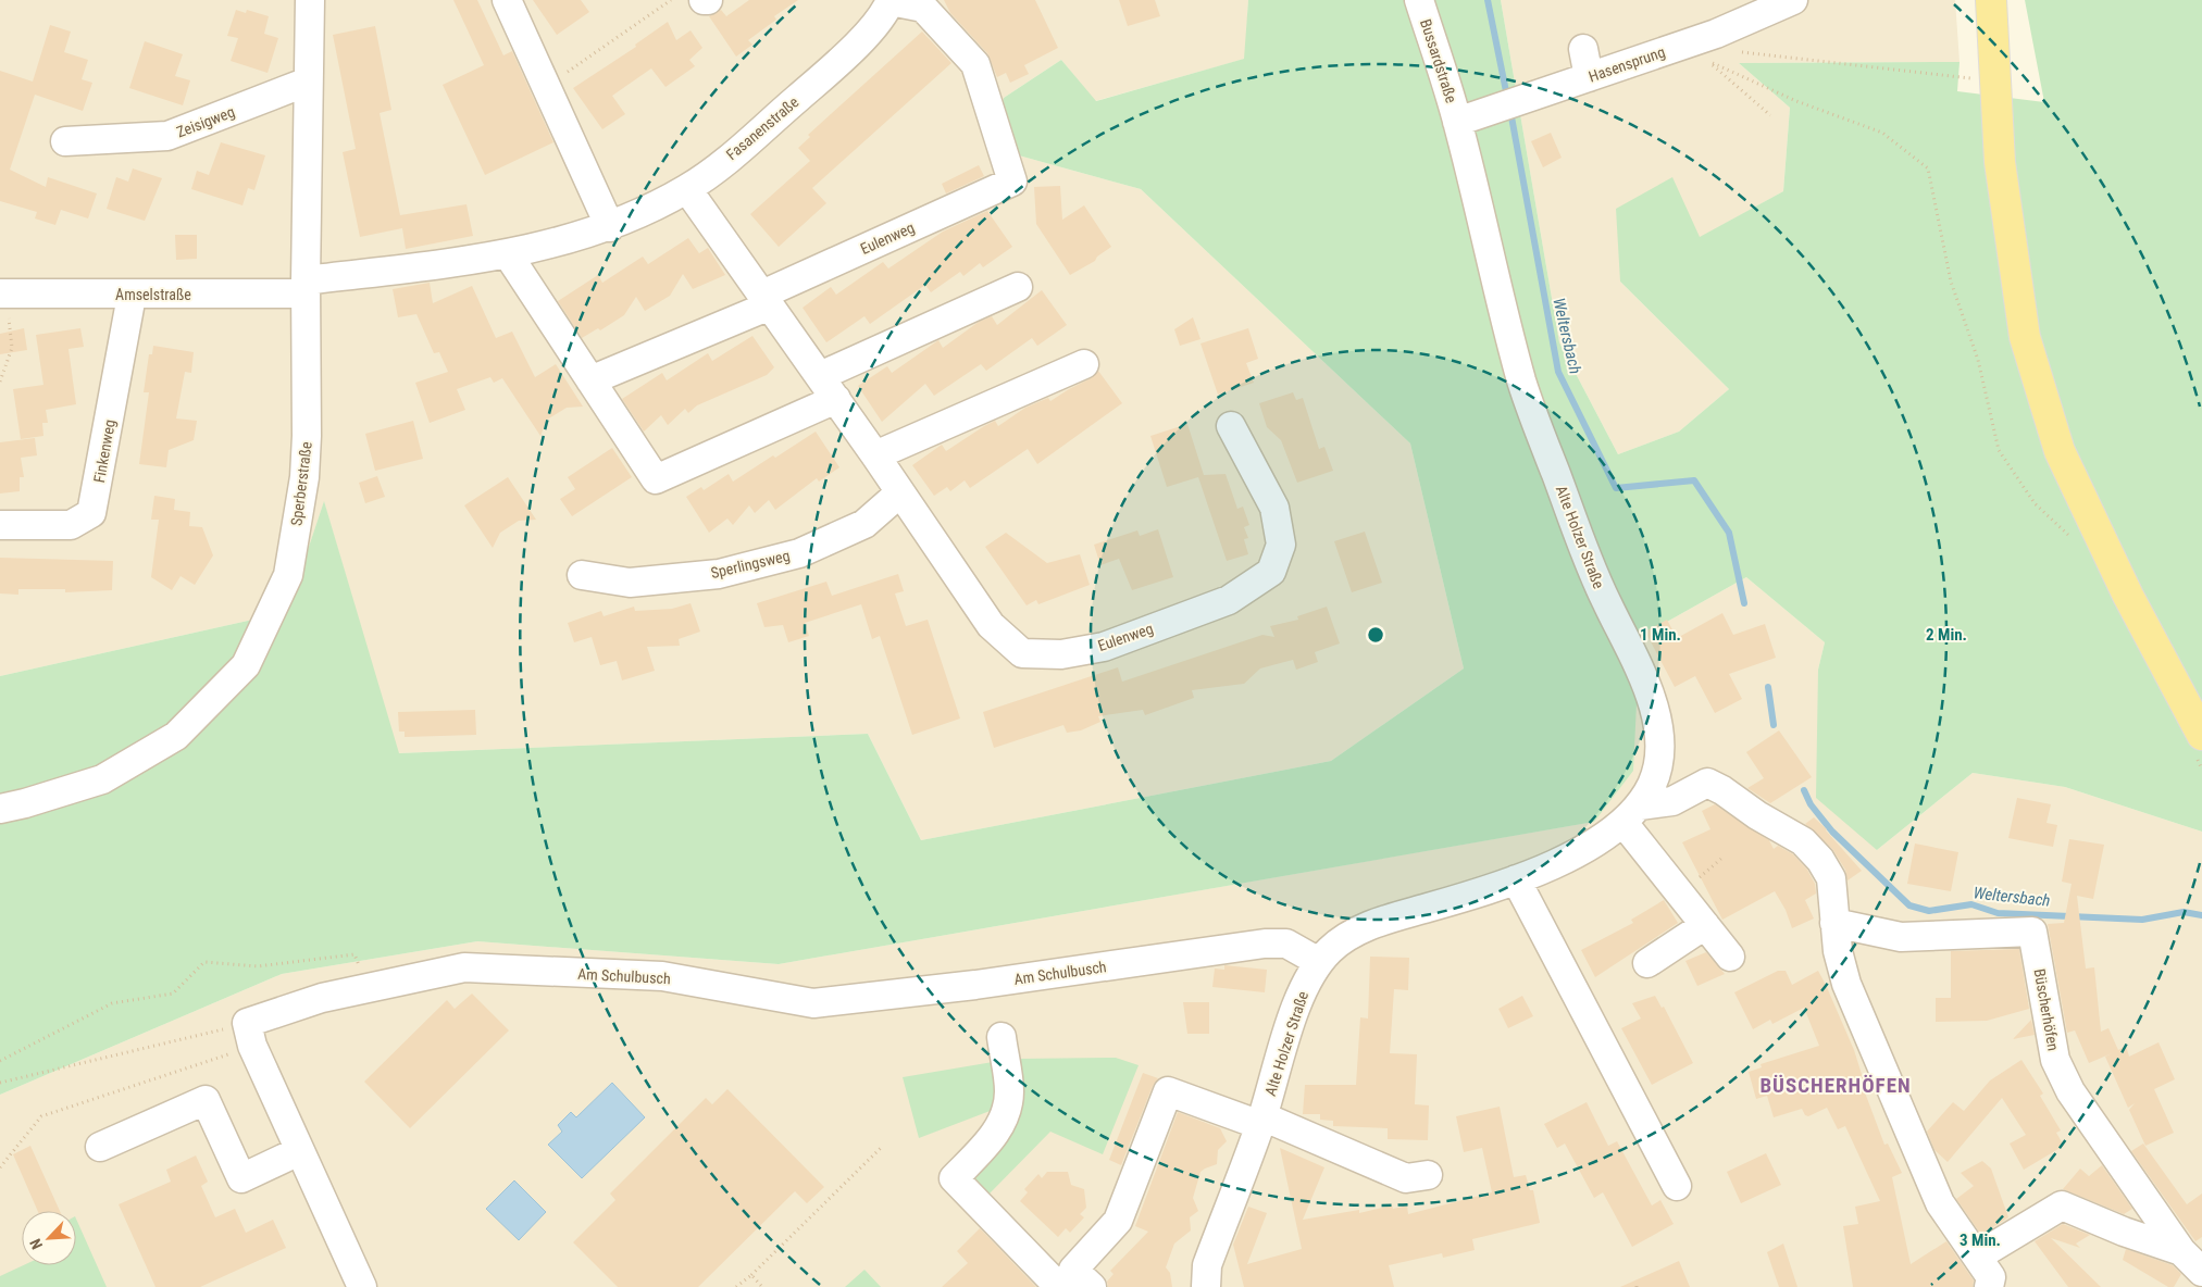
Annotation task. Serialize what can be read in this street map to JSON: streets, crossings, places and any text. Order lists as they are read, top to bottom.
{
  "streets": {
    "street": [
      "Bussardstraße",
      "Hasensprung",
      "Zeisigweg",
      "Fasanenstraße",
      "Eulenweg",
      "Amselstraße",
      "Finkenweg",
      "Sperberstraße",
      "Alte Holzer Straße",
      "Sperlingsweg",
      "Am Schulbusch",
      "Büscherhöfen"
    ]
  },
  "crossings": [
    ["Bussardstraße", "Hasensprung"],
    ["Bussardstraße", "Alte Holzer Straße"],
    ["Hasensprung", "Alte Holzer Straße"],
    ["Zeisigweg", "Sperberstraße"],
    ["Fasanenstraße", "Eulenweg"],
    ["Fasanenstraße", "Amselstraße"],
    ["Fasanenstraße", "Sperberstraße"],
    ["Eulenweg", "Sperlingsweg"],
    ["Amselstraße", "Finkenweg"],
    ["Amselstraße", "Sperberstraße"],
    ["Alte Holzer Straße", "Am Schulbusch"]
  ],
  "districts": ["BÜSCHERHÖFEN"],
  "water": ["Weltersbach"],
  "north": "bottom left",
  "rings": ["1 Min.", "2 Min.", "3 Min."]
}
